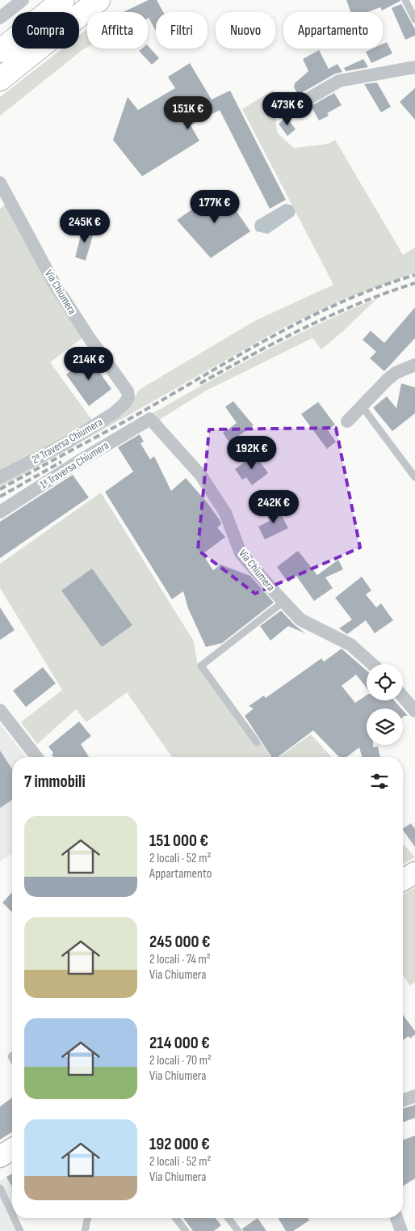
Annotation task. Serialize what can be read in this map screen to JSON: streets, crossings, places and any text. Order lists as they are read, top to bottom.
{
  "streets": {
    "street": ["Via Chiumera", "2ª Traversa Chiumera", "1ª Traversa Chiumera"]
  },
  "crossings": [
    ["Via Chiumera", "2ª Traversa Chiumera"],
    ["Via Chiumera", "1ª Traversa Chiumera"]
  ],
  "page": {
    "chip": [
      "Compra",
      "Affitta",
      "Filtri",
      "Nuovo",
      "Appartamento"
    ],
    "price": [
      "473K €",
      "151K €",
      "177K €",
      "245K €",
      "214K €",
      "192K €",
      "242K €"
    ],
    "heading": "7 immobili",
    "list": [
      {
        "name": "151 000 €",
        "note": "2 locali · 52 m² · Appartamento"
      },
      {
        "name": "245 000 €",
        "note": "2 locali · 74 m² · Via Chiumera"
      },
      {
        "name": "214 000 €",
        "note": "2 locali · 70 m² · Via Chiumera"
      },
      {
        "name": "192 000 €",
        "note": "2 locali · 52 m² · Via Chiumera"
      }
    ]
  }
}
